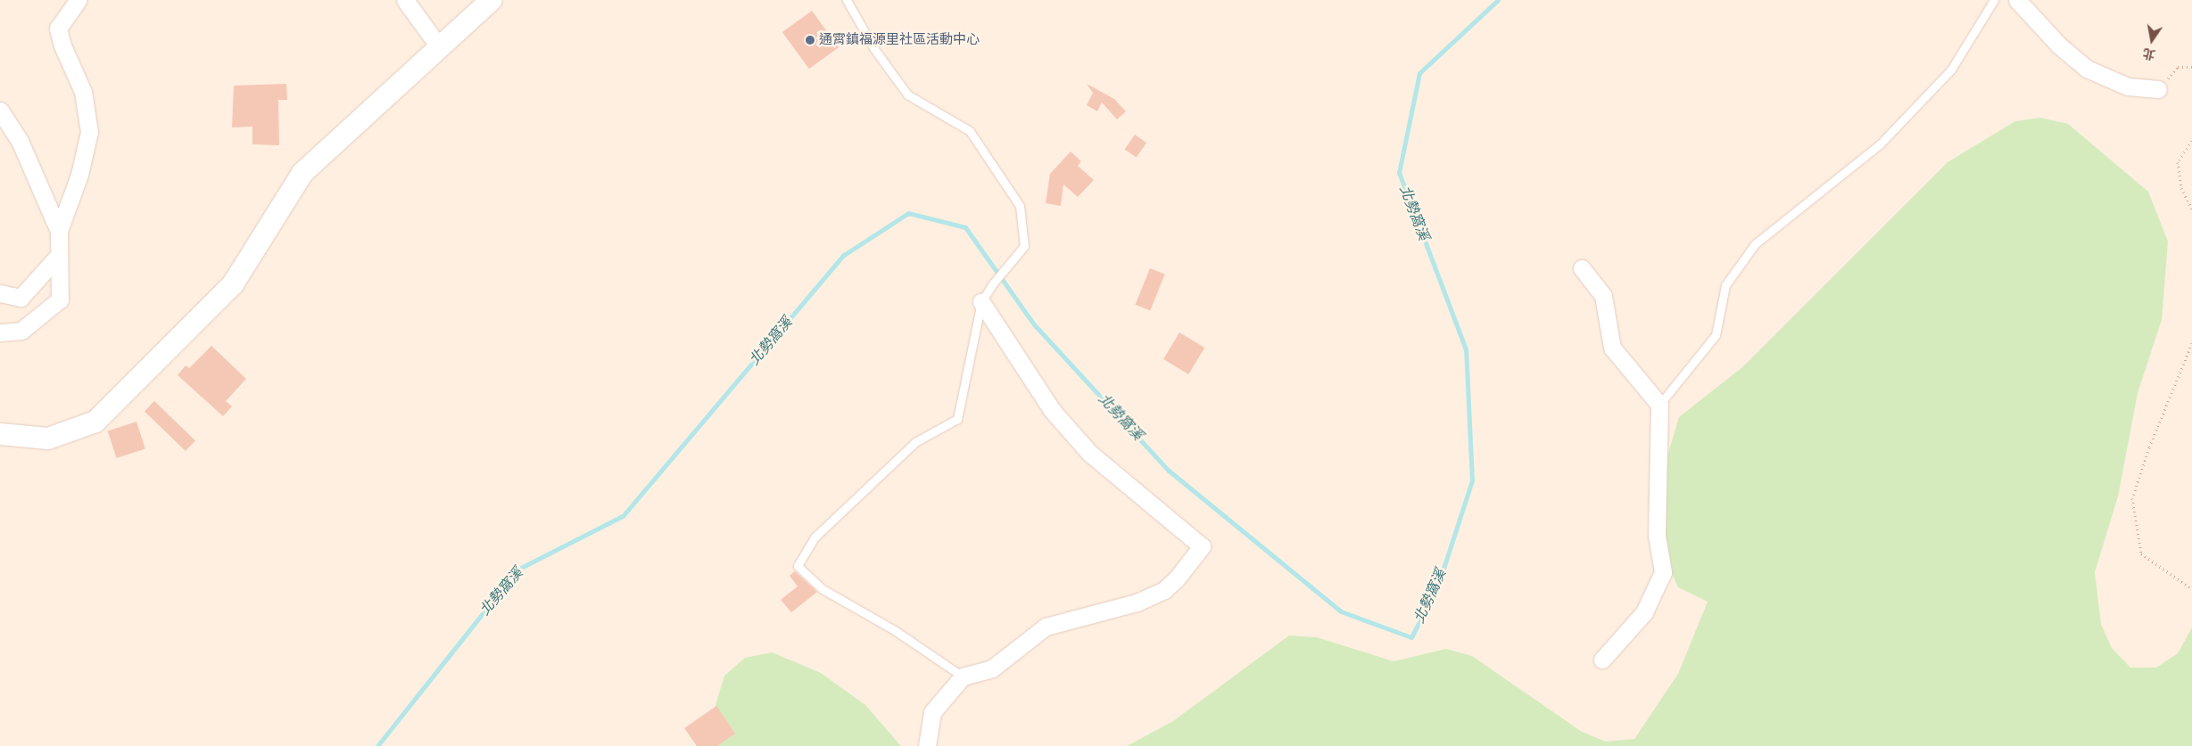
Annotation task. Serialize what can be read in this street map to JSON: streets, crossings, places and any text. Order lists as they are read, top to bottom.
{
  "water": ["北勢窩溪"],
  "places": ["通霄鎮福源里社區活動中心"],
  "north": "bottom"
}
